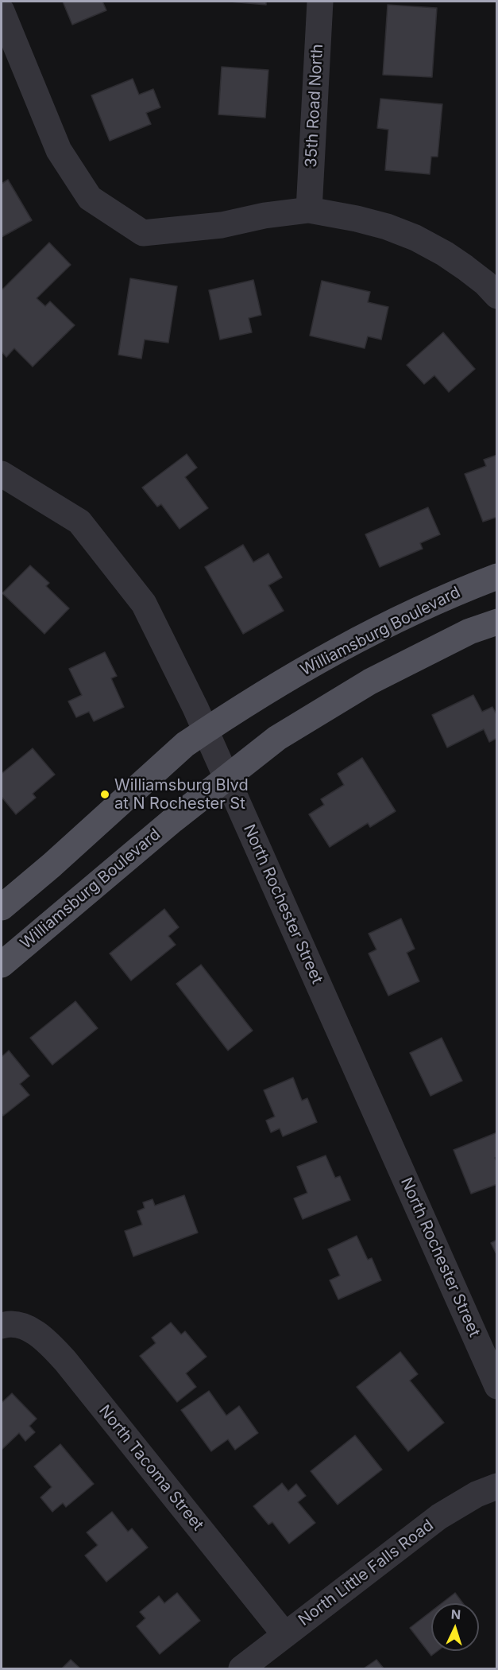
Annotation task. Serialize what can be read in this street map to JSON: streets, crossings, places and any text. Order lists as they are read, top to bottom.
{
  "streets": {
    "main road": ["Williamsburg Boulevard"],
    "street": [
      "35th Road North",
      "North Rochester Street",
      "North Tacoma Street",
      "North Little Falls Road"
    ]
  },
  "crossings": [
    ["Williamsburg Boulevard", "North Rochester Street"],
    ["North Tacoma Street", "North Little Falls Road"]
  ],
  "places": ["Williamsburg Blvd at N Rochester St"],
  "north": "top"
}
